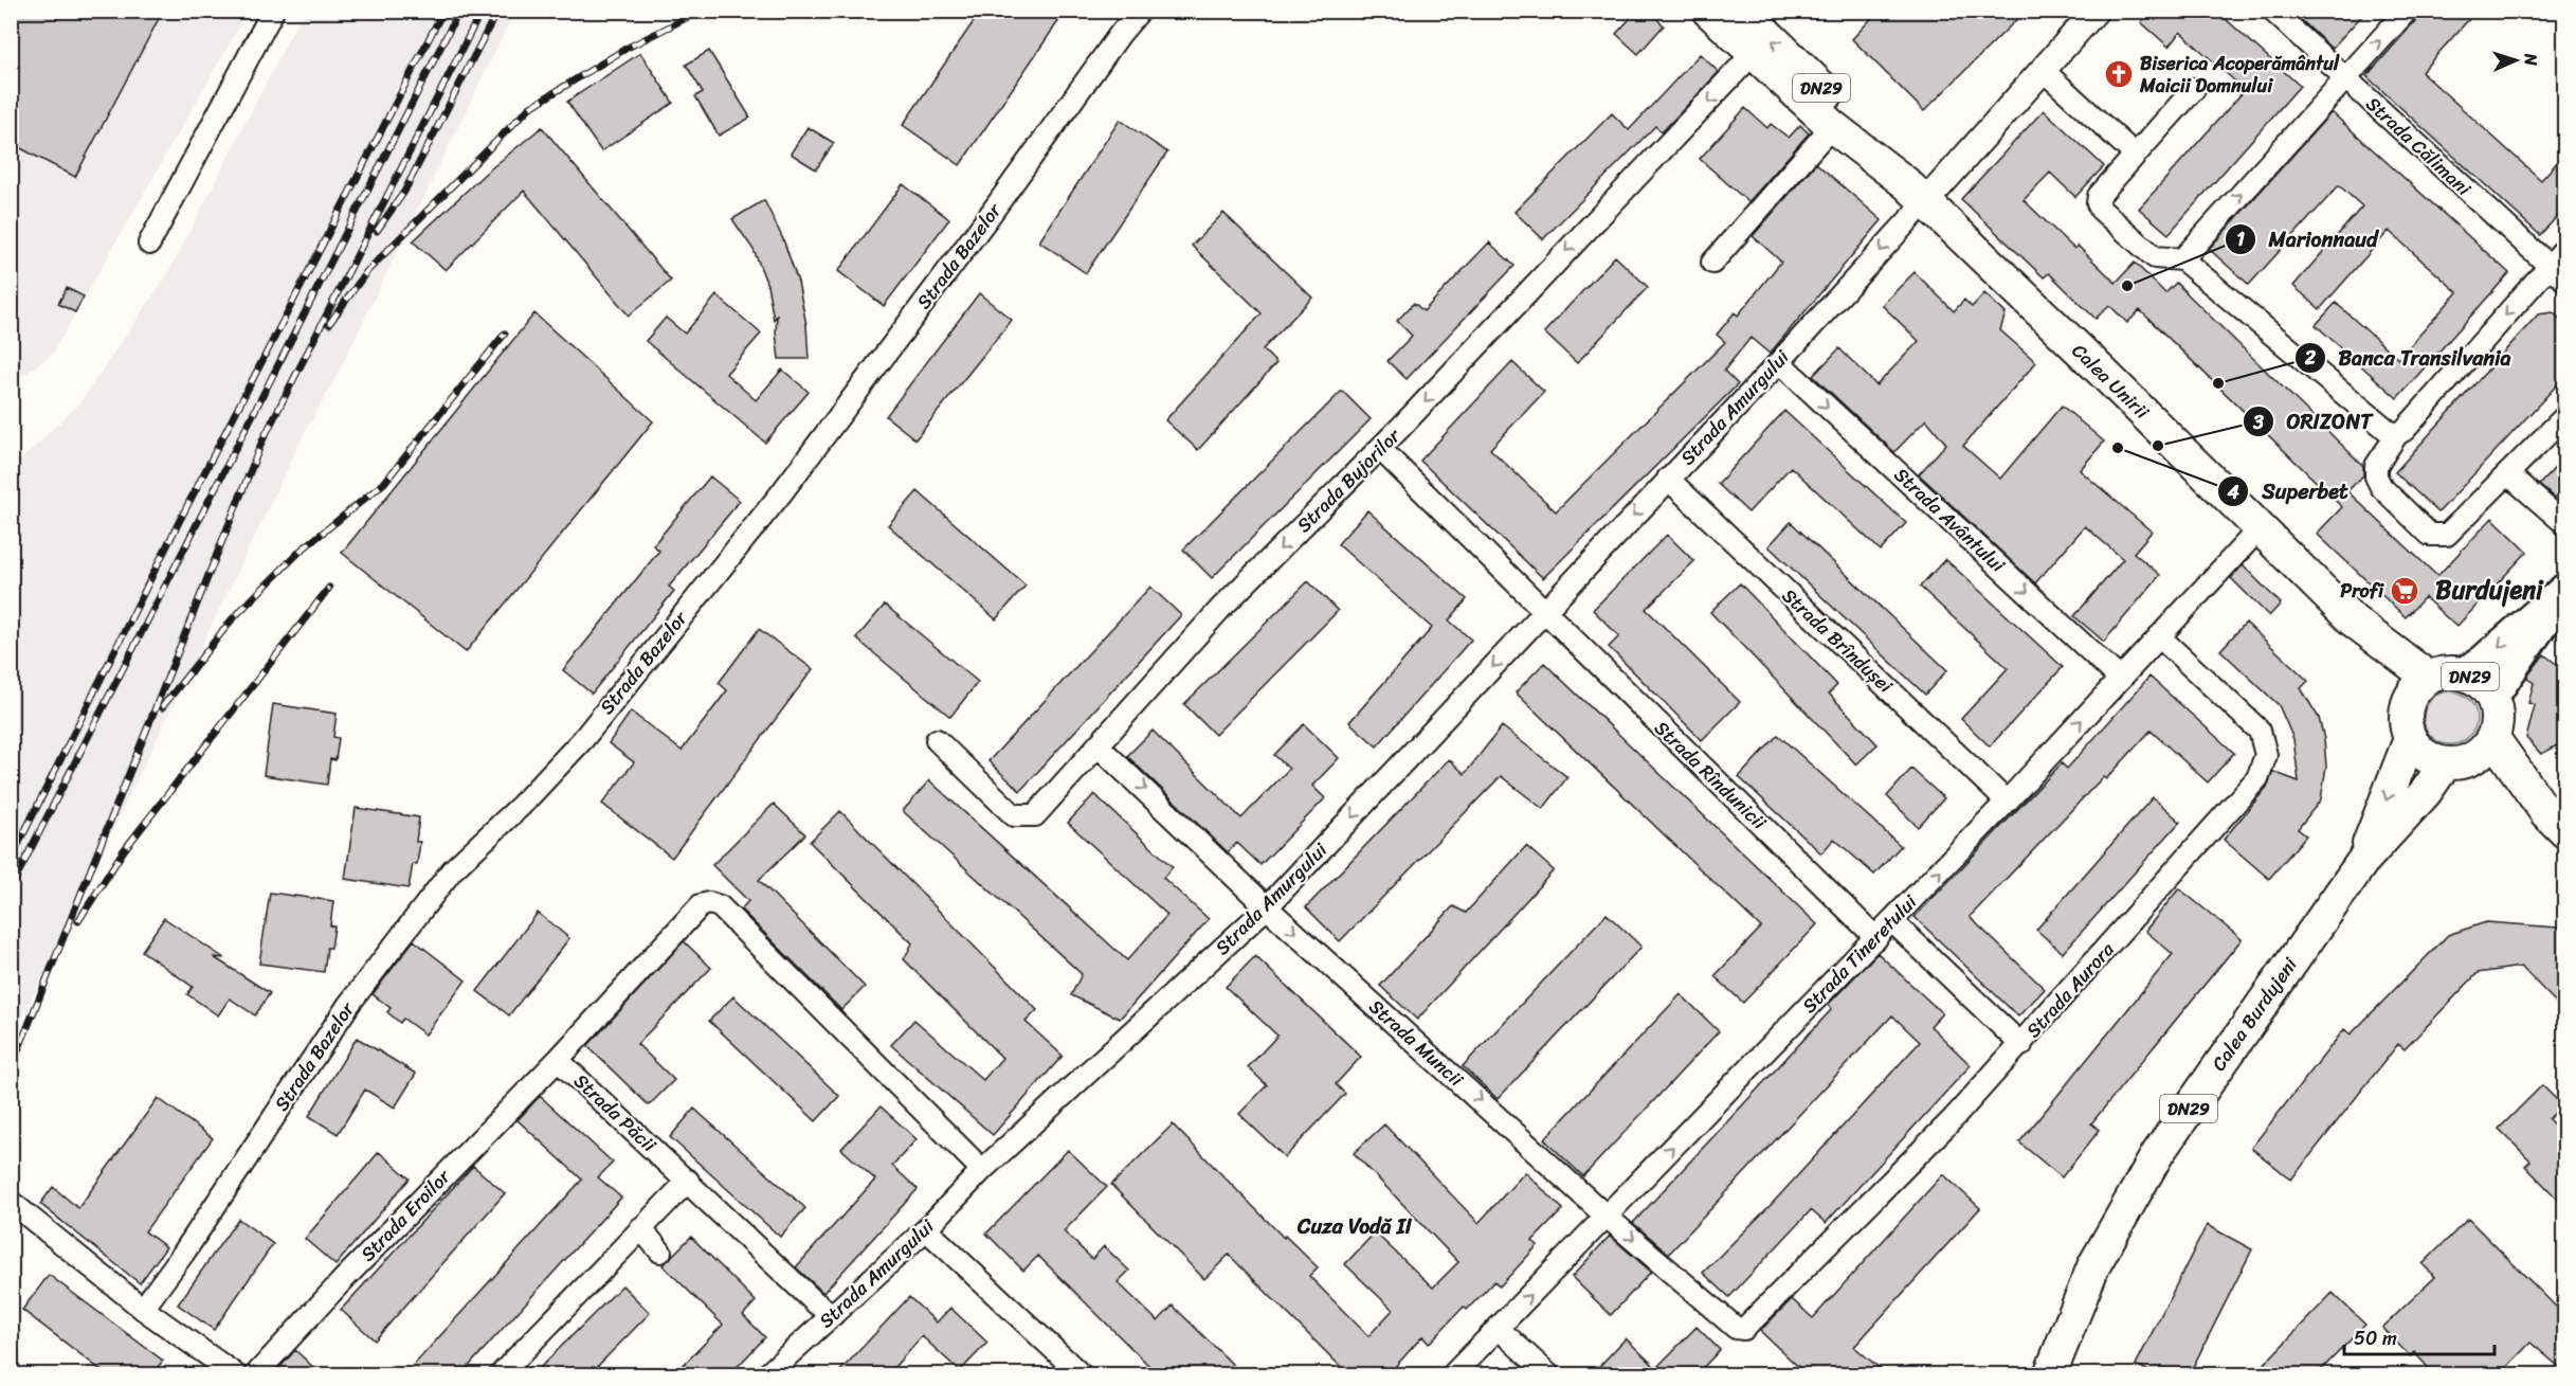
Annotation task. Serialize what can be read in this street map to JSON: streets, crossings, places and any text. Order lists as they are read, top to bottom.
{
  "streets": {
    "main road": ["DN29", "Calea Unirii", "Calea Burdujeni"],
    "street": [
      "Strada Călimani",
      "Strada Bazelor",
      "Strada Amurgului",
      "Strada Bujorilor",
      "Strada Avântului",
      "Strada Brîndușei",
      "Strada Rîndunicii",
      "Strada Tineretului",
      "Strada Aurora",
      "Strada Muncii",
      "Strada Păcii",
      "Strada Eroilor"
    ]
  },
  "crossings": [
    ["DN29", "Calea Unirii"],
    ["DN29", "Calea Burdujeni"],
    ["Calea Unirii", "Strada Amurgului"],
    ["Calea Unirii", "Strada Bujorilor"],
    ["Calea Unirii", "Strada Tineretului"],
    ["Calea Unirii", "Calea Burdujeni"],
    ["Strada Amurgului", "Strada Avântului"],
    ["Strada Amurgului", "Strada Brîndușei"],
    ["Strada Amurgului", "Strada Rîndunicii"],
    ["Strada Amurgului", "Strada Muncii"],
    ["Strada Amurgului", "Strada Păcii"],
    ["Strada Bujorilor", "Strada Muncii"],
    ["Strada Avântului", "Strada Tineretului"],
    ["Strada Brîndușei", "Strada Tineretului"],
    ["Strada Rîndunicii", "Strada Tineretului"],
    ["Strada Tineretului", "Strada Aurora"],
    ["Strada Tineretului", "Strada Muncii"],
    ["Strada Aurora", "Strada Muncii"],
    ["Strada Păcii", "Strada Eroilor"]
  ],
  "one_way": [
    "Strada Amurgului",
    "Strada Bujorilor",
    "Strada Avântului",
    "Strada Tineretului",
    "Strada Muncii"
  ],
  "districts": ["Burdujeni", "Cuza Vodă II"],
  "places": {
    "church": ["Biserica Acoperământul Maicii Domnului"],
    "other": [
      "Marionnaud",
      "Banca Transilvania",
      "ORIZONT",
      "Superbet"
    ],
    "supermarket": ["Profi"]
  },
  "scale_bar": "50 m",
  "north": "right"
}
